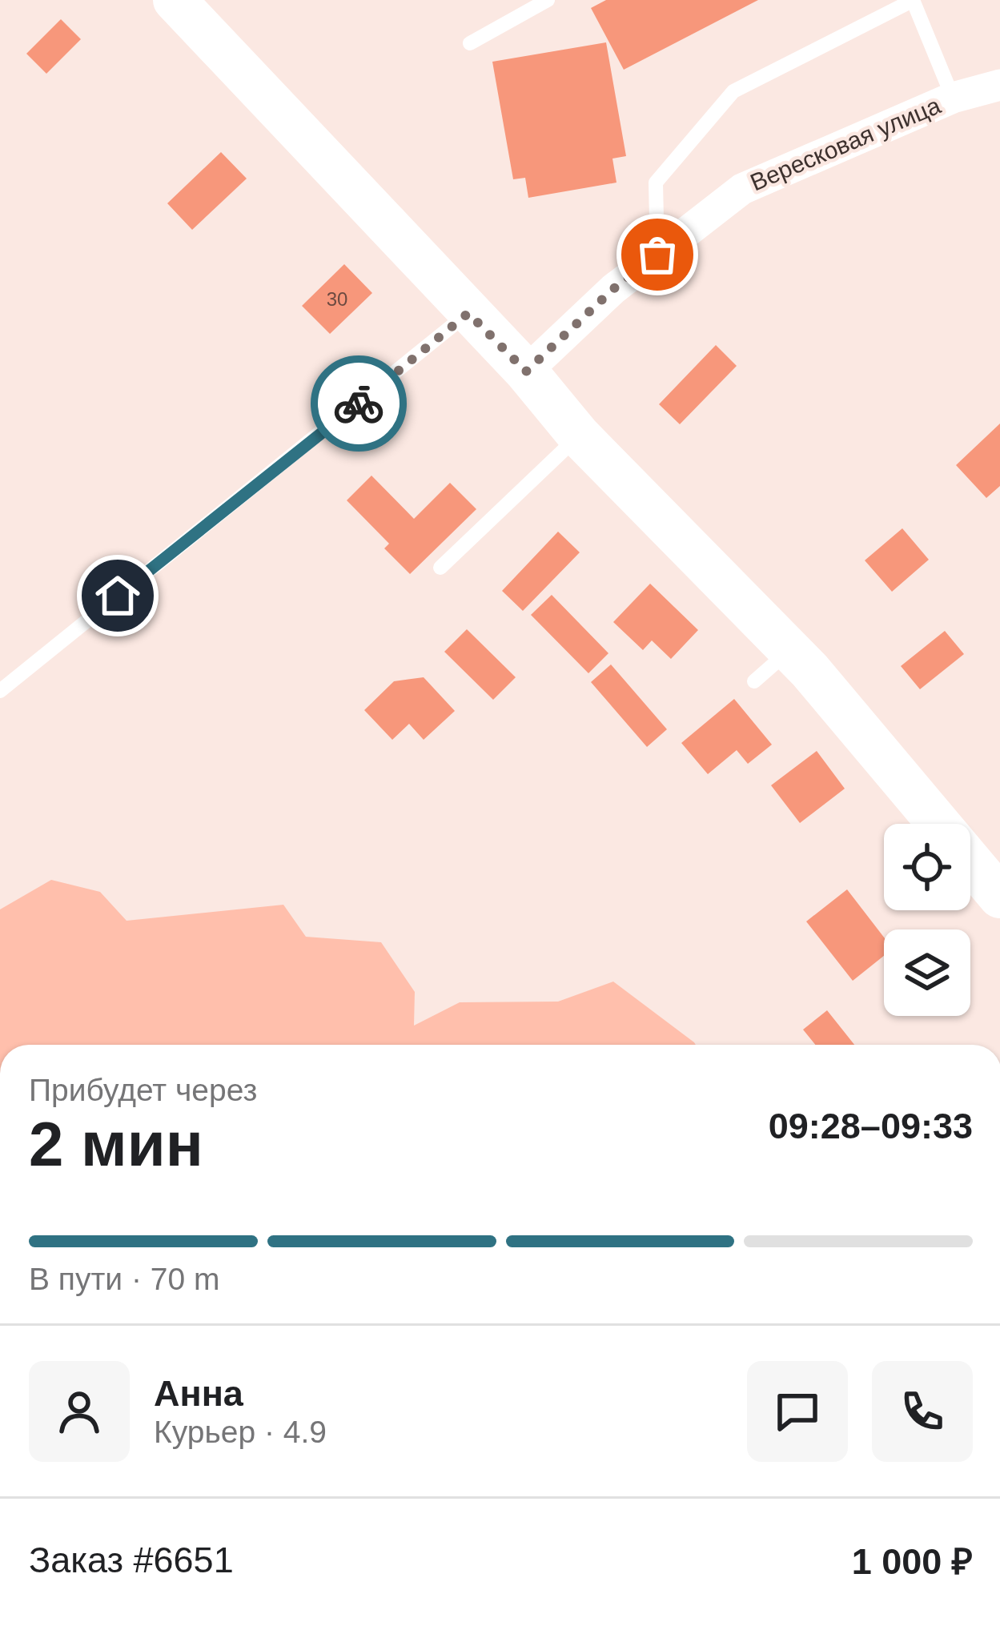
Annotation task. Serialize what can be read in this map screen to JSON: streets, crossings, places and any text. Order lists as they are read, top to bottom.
{
  "streets": {
    "street": ["Вересковая улица"]
  },
  "house_numbers": ["30"],
  "page": {
    "heading": ["2 мин", "Прибудет через", "09:28–09:33"],
    "panel": [
      "Анна",
      "Курьер · 4.9",
      "Заказ #6651",
      "1 000 ₽"
    ],
    "bar": "В пути · 70 m"
  }
}
